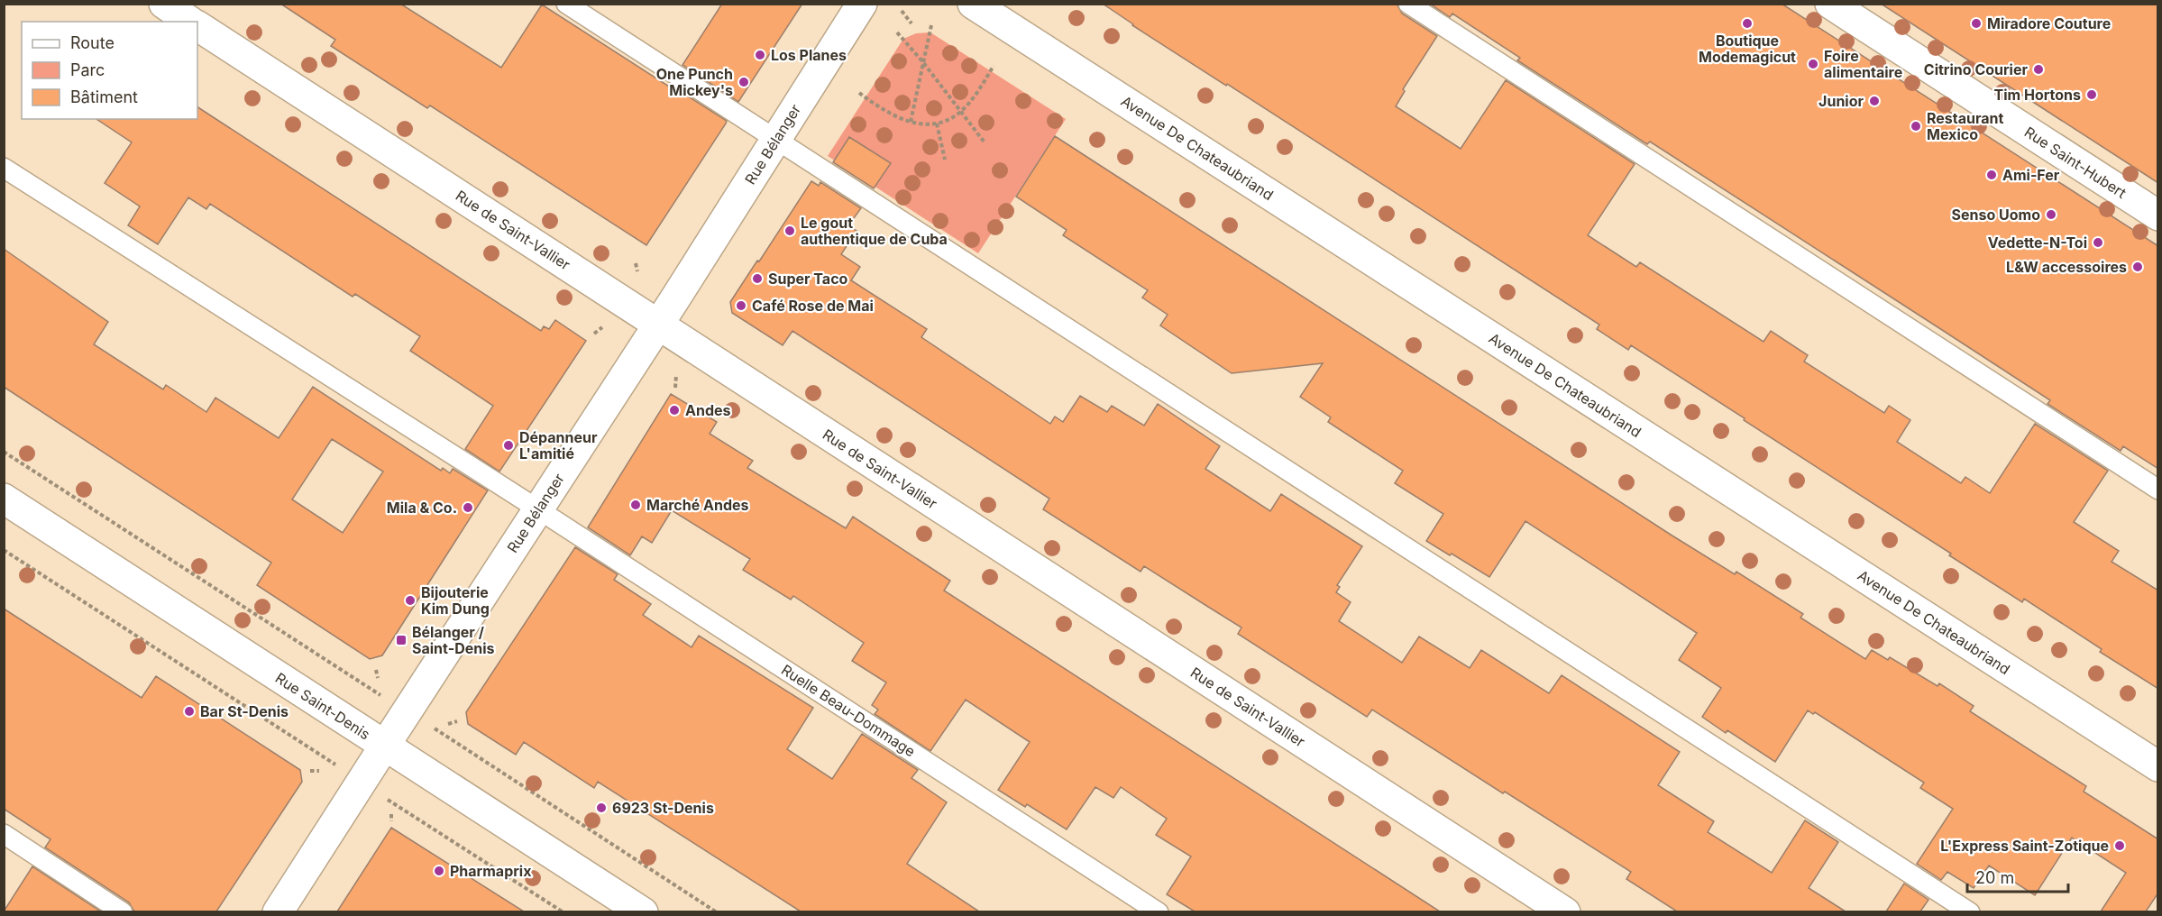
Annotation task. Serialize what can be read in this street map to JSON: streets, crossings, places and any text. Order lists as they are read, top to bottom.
{
  "streets": {
    "street": [
      "Rue Bélanger",
      "Avenue De Chateaubriand",
      "Rue Saint-Hubert",
      "Rue de Saint-Vallier",
      "Rue Saint-Denis"
    ],
    "lane": ["Ruelle Beau-Dommage"]
  },
  "crossings": [
    ["Rue Bélanger", "Rue de Saint-Vallier"],
    ["Rue Bélanger", "Rue Saint-Denis"],
    ["Rue Bélanger", "Ruelle Beau-Dommage"]
  ],
  "places": {
    "other": [
      "Boutique Modemagicut",
      "Miradore Couture",
      "Los Planes",
      "Foire alimentaire",
      "Citrino Courier",
      "One Punch Mickey's",
      "Tim Hortons",
      "Junior",
      "Restaurant Mexico",
      "Ami-Fer",
      "Senso Uomo",
      "Le gout authentique de Cuba",
      "Vedette-N-Toi",
      "L&W accessoires",
      "Super Taco",
      "Café Rose de Mai",
      "Andes",
      "Dépanneur L'amitié",
      "Marché Andes",
      "Mila & Co.",
      "Bijouterie Kim Dung",
      "Bar St-Denis",
      "6923 St-Denis",
      "L'Express Saint-Zotique",
      "Pharmaprix"
    ],
    "transit": ["Bélanger / Saint-Denis"]
  },
  "legend": ["Route", "Parc", "Bâtiment"],
  "scale_bar": "20 m"
}
